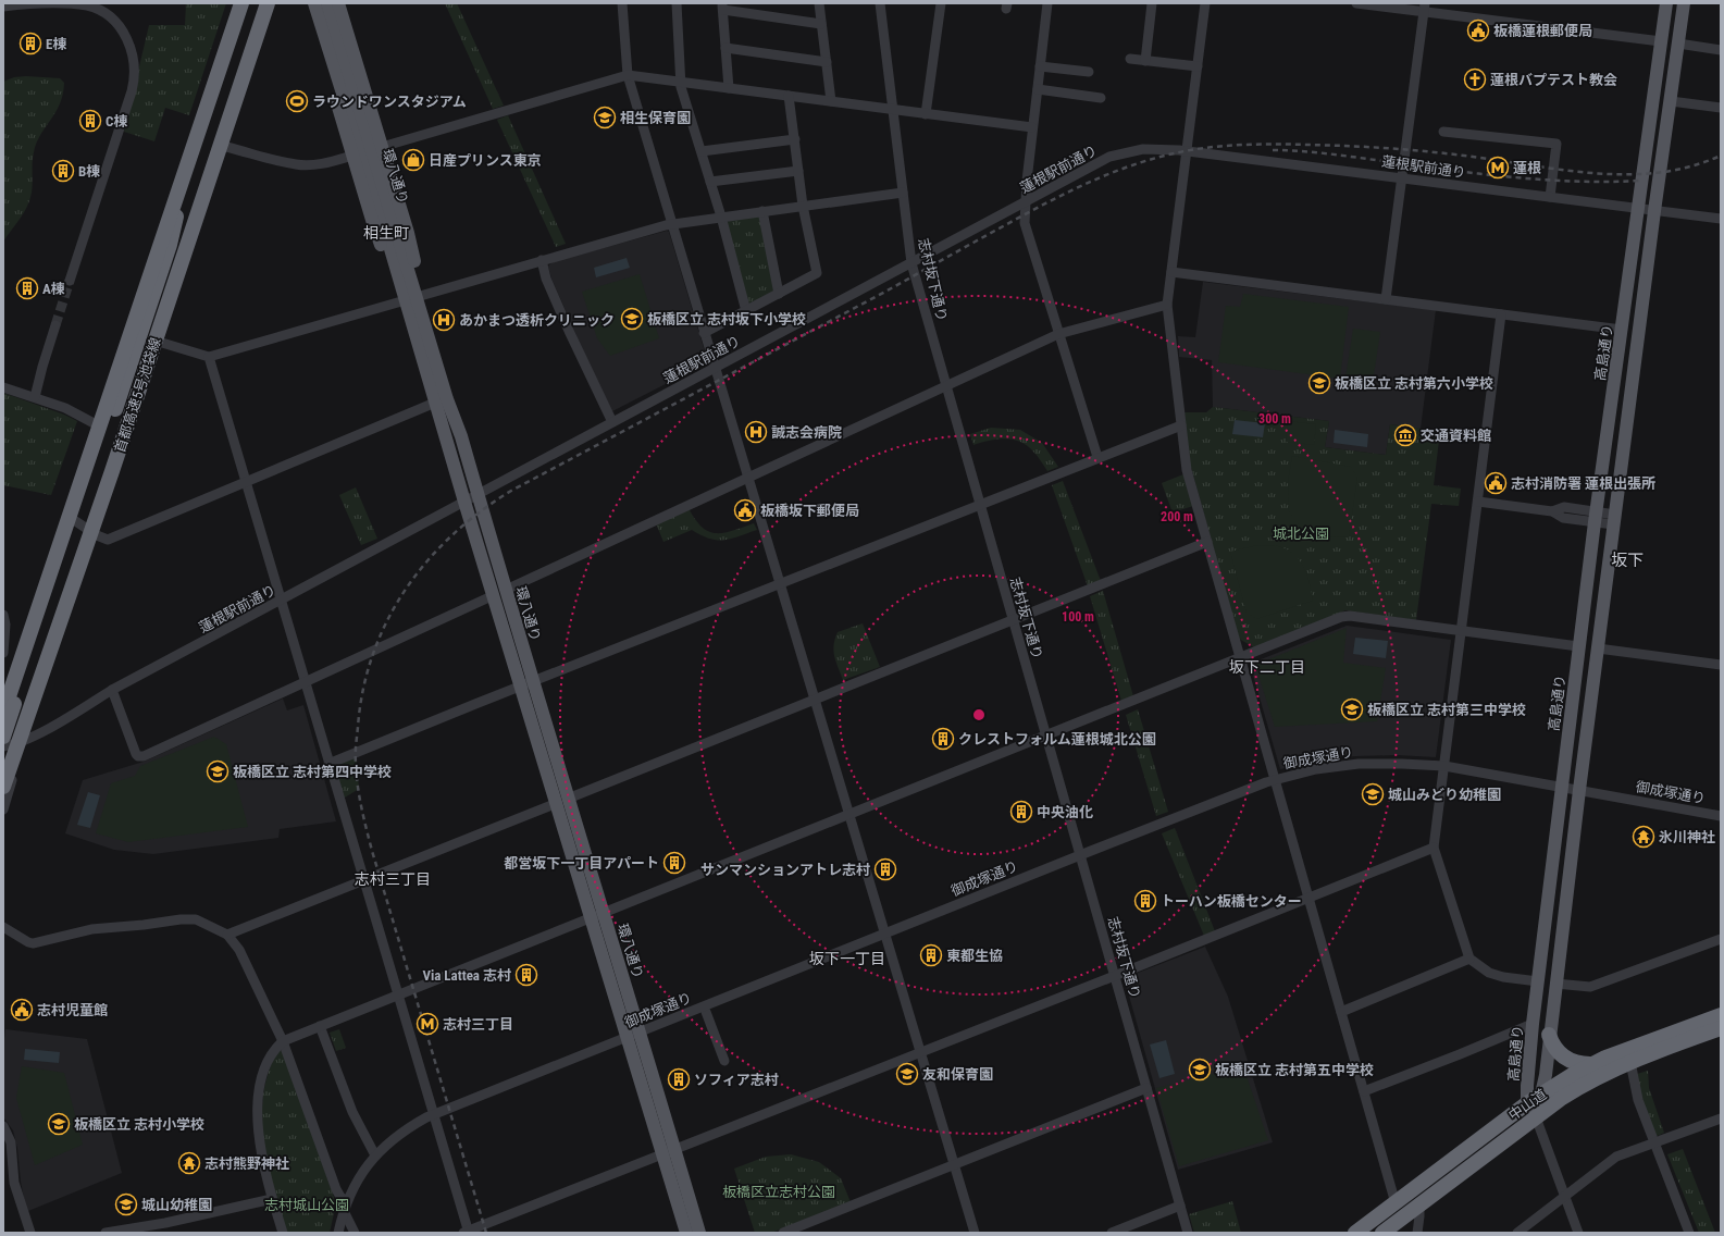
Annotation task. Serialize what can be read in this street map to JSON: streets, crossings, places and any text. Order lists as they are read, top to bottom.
{
  "streets": {
    "highway": ["首都高速5号池袋線", "中山道"],
    "main road": ["環八通り", "高島通り"],
    "street": ["蓮根駅前通り", "志村坂下通り", "御成塚通り"]
  },
  "crossings": [
    ["蓮根駅前通り", "環八通り"],
    ["蓮根駅前通り", "志村坂下通り"],
    ["蓮根駅前通り", "高島通り"],
    ["環八通り", "御成塚通り"],
    ["志村坂下通り", "御成塚通り"],
    ["高島通り", "御成塚通り"],
    ["高島通り", "中山道"]
  ],
  "districts": [
    "相生町",
    "坂下",
    "坂下二丁目",
    "志村三丁目",
    "坂下一丁目"
  ],
  "parks": ["城北公園", "板橋区立志村公園", "志村城山公園"],
  "places": {
    "public building": [
      "板橋蓮根郵便局",
      "志村消防署 蓮根出張所",
      "板橋坂下郵便局",
      "志村児童館"
    ],
    "building": [
      "E棟",
      "C棟",
      "B棟",
      "A棟",
      "クレストフォルム蓮根城北公園",
      "中央油化",
      "都営坂下一丁目アパート",
      "サンマンションアトレ志村",
      "トーハン板橋センター",
      "東都生協",
      "Via Lattea 志村",
      "ソフィア志村"
    ],
    "church": ["蓮根バプテスト教会"],
    "sports": ["ラウンドワンスタジアム"],
    "school or university": [
      "相生保育園",
      "板橋区立 志村坂下小学校",
      "板橋区立 志村第六小学校",
      "板橋区立 志村第三中学校",
      "板橋区立 志村第四中学校",
      "城山みどり幼稚園",
      "板橋区立 志村第五中学校",
      "友和保育園",
      "板橋区立 志村小学校",
      "城山幼稚園"
    ],
    "shop": ["日産プリンス東京"],
    "metro station": ["蓮根", "志村三丁目"],
    "hospital": ["あかまつ透析クリニック", "誠志会病院"],
    "museum": ["交通資料館"],
    "temple": ["氷川神社", "志村熊野神社"]
  },
  "rings": ["300 m", "200 m", "100 m"]
}
